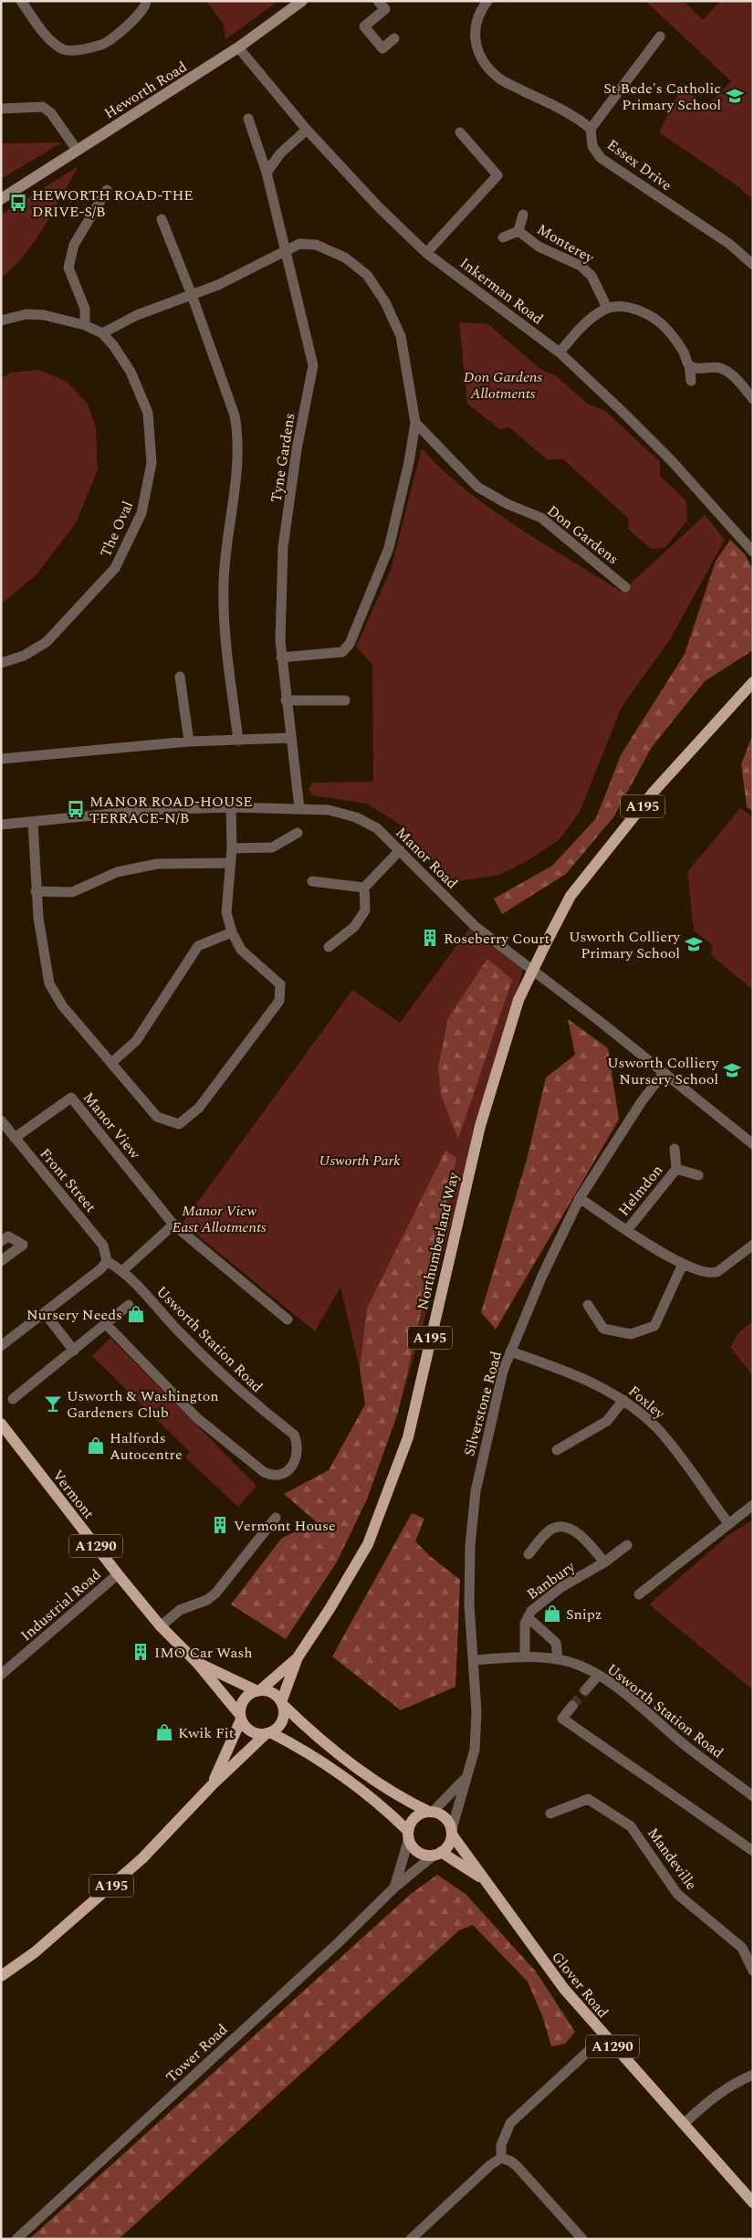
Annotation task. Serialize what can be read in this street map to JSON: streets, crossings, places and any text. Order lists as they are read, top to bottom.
{
  "streets": {
    "main road": [
      "A195",
      "Northumberland Way",
      "Vermont",
      "A1290",
      "Glover Road"
    ],
    "street": [
      "Heworth Road",
      "Essex Drive",
      "Monterey",
      "Inkerman Road",
      "Tyne Gardens",
      "The Oval",
      "Don Gardens",
      "Manor Road",
      "Manor View",
      "Front Street",
      "Helmdon",
      "Usworth Station Road",
      "Foxley",
      "Silverstone Road",
      "Banbury",
      "Industrial Road",
      "Mandeville",
      "Tower Road"
    ]
  },
  "crossings": [
    ["Heworth Road", "Inkerman Road"],
    ["Tyne Gardens", "Manor Road"],
    ["A195", "Northumberland Way"],
    ["A195", "Vermont"],
    ["A195", "A1290"],
    ["Manor Road", "Silverstone Road"],
    ["Manor View", "Front Street"],
    ["Front Street", "Usworth Station Road"],
    ["Helmdon", "Silverstone Road"],
    ["Northumberland Way", "Vermont"],
    ["Northumberland Way", "A1290"],
    ["Usworth Station Road", "Silverstone Road"],
    ["Usworth Station Road", "Banbury"],
    ["Foxley", "Silverstone Road"],
    ["Silverstone Road", "A1290"],
    ["Silverstone Road", "Glover Road"],
    ["Silverstone Road", "Tower Road"],
    ["Vermont", "A1290"],
    ["Vermont", "Industrial Road"],
    ["A1290", "Glover Road"],
    ["A1290", "Tower Road"],
    ["Glover Road", "Tower Road"]
  ],
  "parks": ["Don Gardens Allotments", "Usworth Park", "Manor View East Allotments"],
  "places": {
    "school or university": ["St Bede's Catholic Primary School", "Usworth Colliery Primary School", "Usworth Colliery Nursery School"],
    "bus stop": ["HEWORTH ROAD-THE DRIVE-S/B", "MANOR ROAD-HOUSE TERRACE-N/B"],
    "building": ["Roseberry Court", "Vermont House", "IMO Car Wash"],
    "shop": [
      "Nursery Needs",
      "Halfords Autocentre",
      "Snipz",
      "Kwik Fit"
    ],
    "bar": ["Usworth & Washington Gardeners Club"]
  }
}
